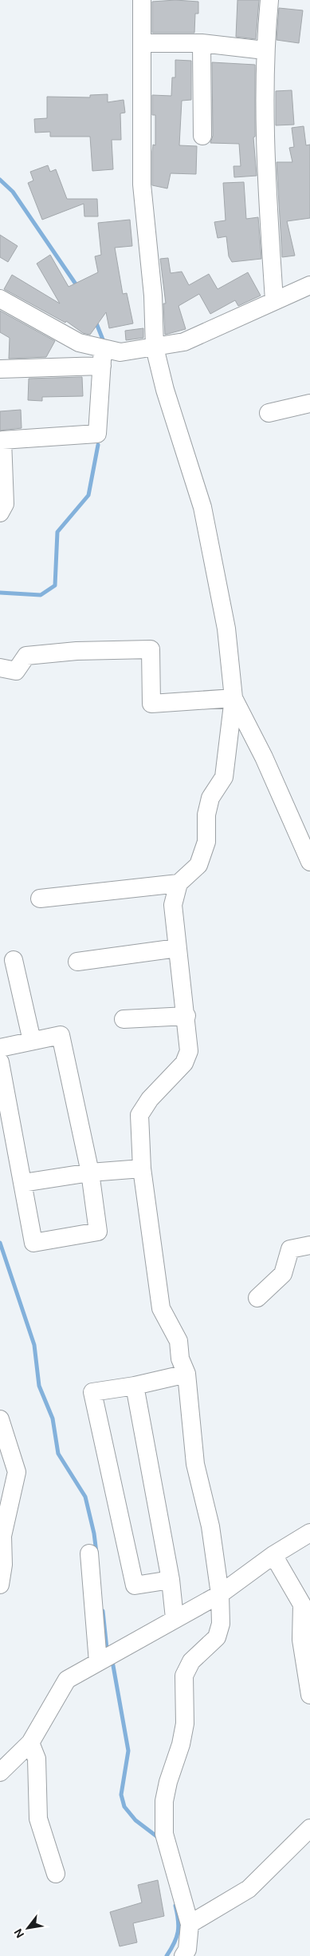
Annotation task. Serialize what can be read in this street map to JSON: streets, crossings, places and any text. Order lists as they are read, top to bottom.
{
  "north": "bottom left"
}
